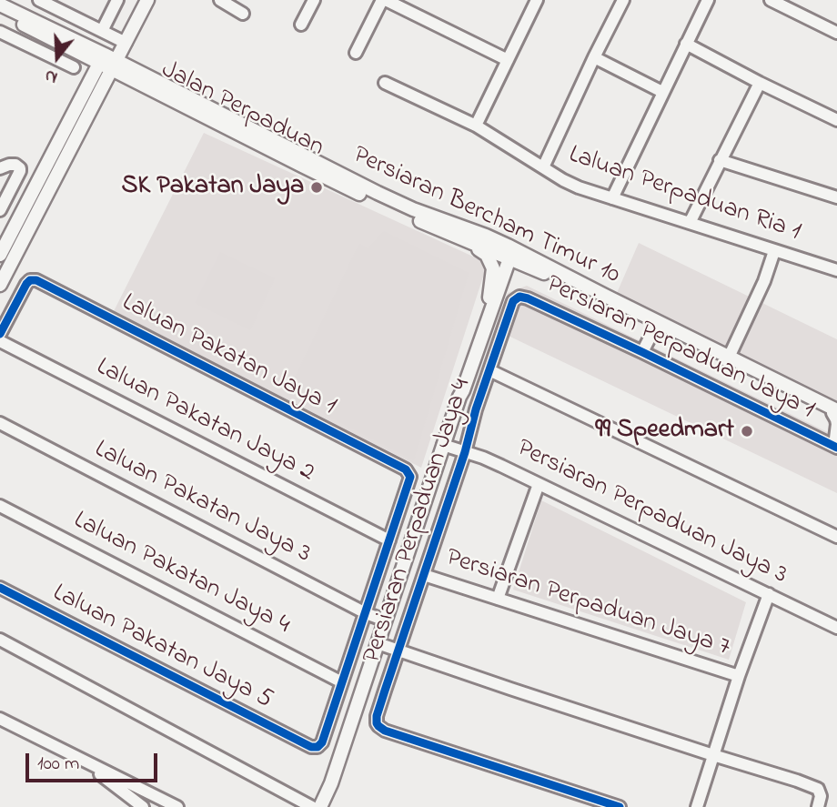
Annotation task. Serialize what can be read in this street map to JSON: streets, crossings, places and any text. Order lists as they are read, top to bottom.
{
  "streets": {
    "street": [
      "Jalan Perpaduan",
      "Laluan Perpaduan Ria 1",
      "Persiaran Bercham Timur 10",
      "Persiaran Perpaduan Jaya 1",
      "Laluan Pakatan Jaya 1",
      "Laluan Pakatan Jaya 2",
      "Laluan Pakatan Jaya 3",
      "Persiaran Perpaduan Jaya 3",
      "Persiaran Perpaduan Jaya 4",
      "Laluan Pakatan Jaya 4",
      "Persiaran Perpaduan Jaya 7",
      "Laluan Pakatan Jaya 5"
    ]
  },
  "crossings": [
    ["Jalan Perpaduan", "Persiaran Bercham Timur 10"],
    ["Persiaran Perpaduan Jaya 1", "Persiaran Perpaduan Jaya 4"],
    ["Laluan Pakatan Jaya 1", "Laluan Pakatan Jaya 2"],
    ["Persiaran Perpaduan Jaya 3", "Persiaran Perpaduan Jaya 4"],
    ["Persiaran Perpaduan Jaya 4", "Persiaran Perpaduan Jaya 7"],
    ["Laluan Pakatan Jaya 4", "Laluan Pakatan Jaya 5"]
  ],
  "places": ["SK Pakatan Jaya", "99 Speedmart"],
  "scale_bar": "100 m",
  "north": "bottom"
}
